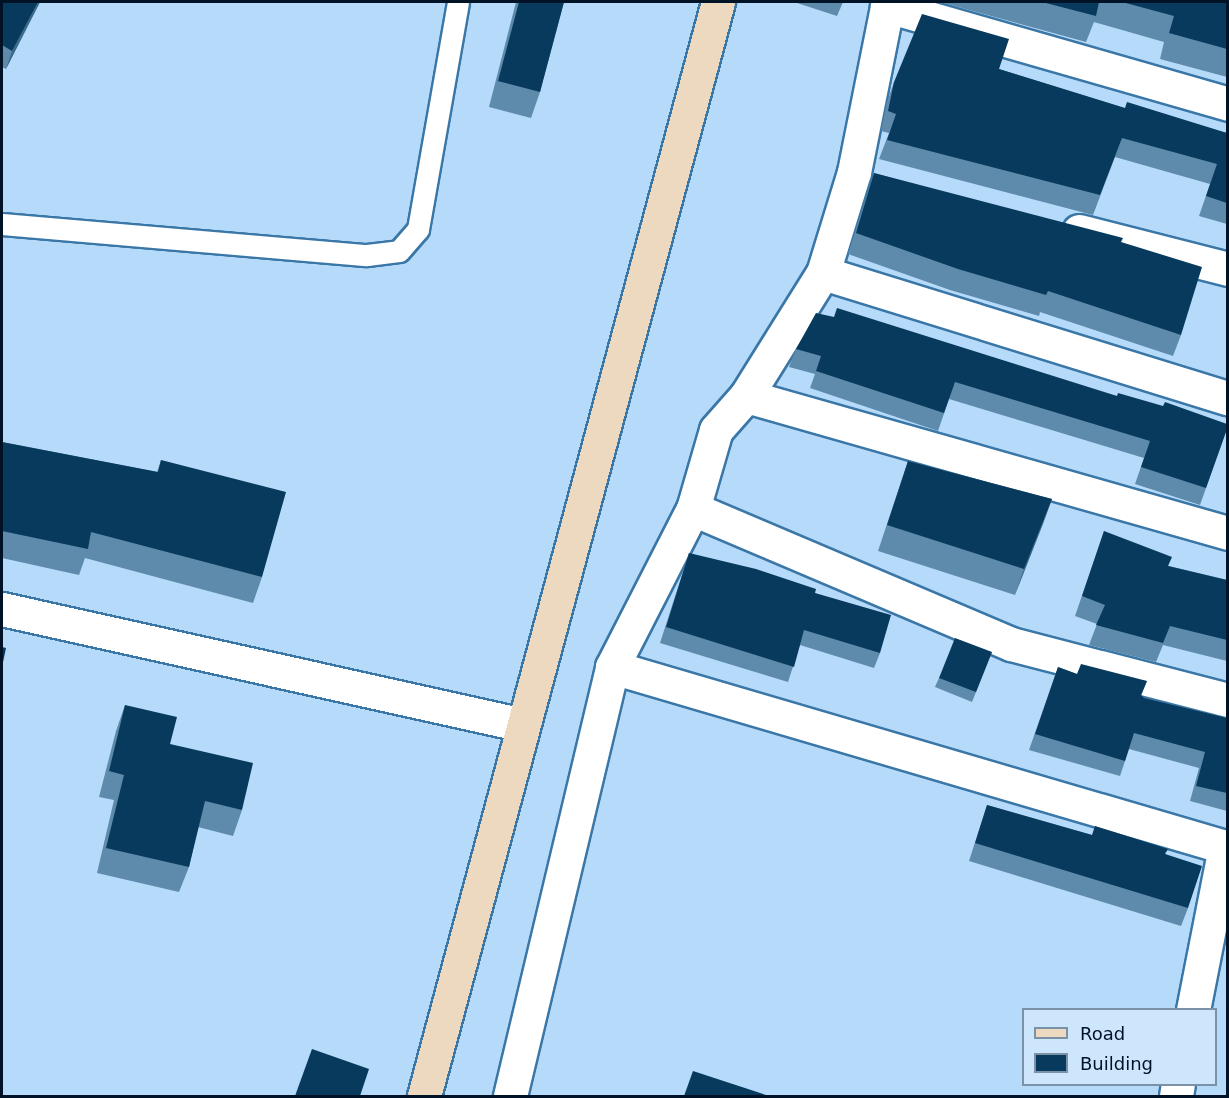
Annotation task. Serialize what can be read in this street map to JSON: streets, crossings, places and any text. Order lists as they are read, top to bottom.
{
  "legend": ["Road", "Building"]
}
